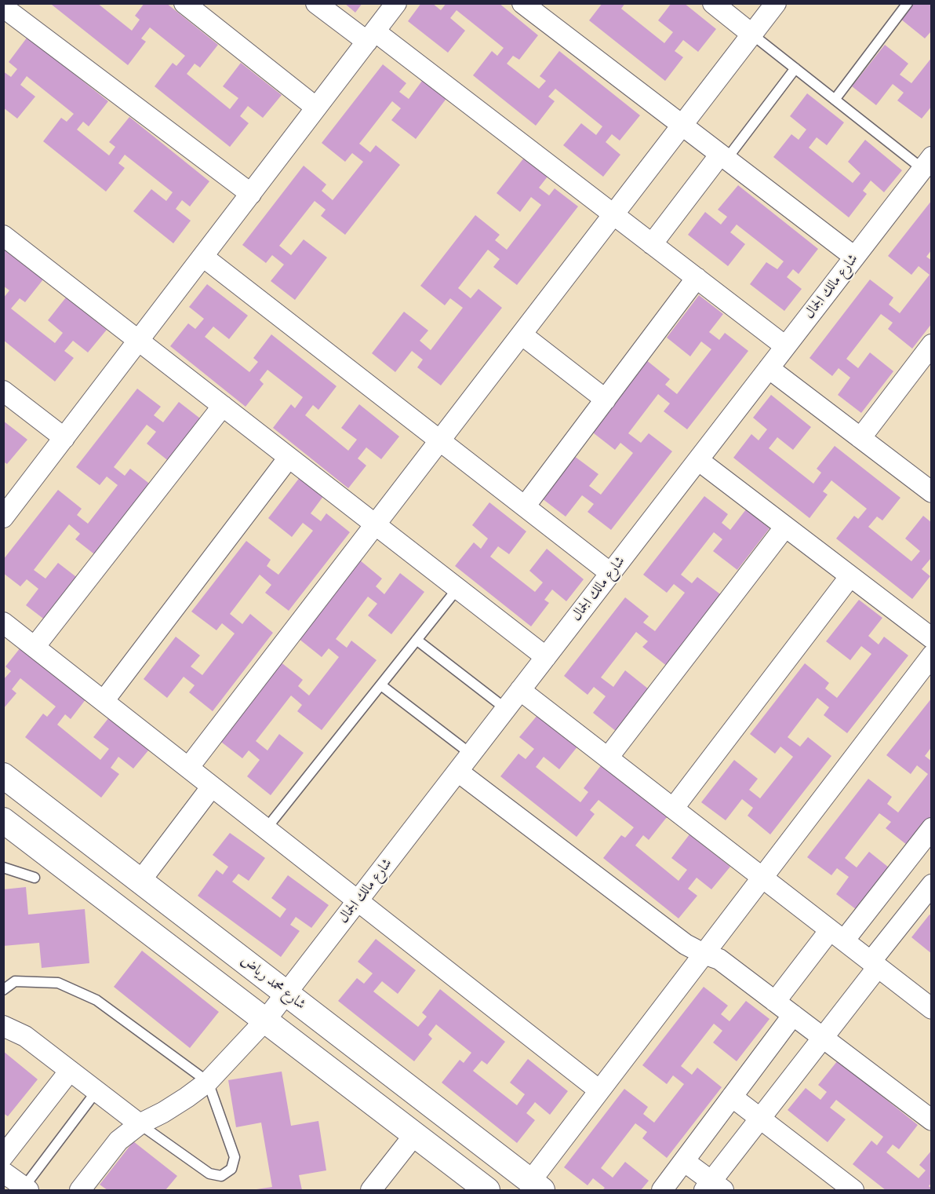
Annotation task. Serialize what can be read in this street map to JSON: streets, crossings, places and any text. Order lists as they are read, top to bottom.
{
  "streets": {
    "street": ["شارع مالك الجمال", "شارع محمد رياض"]
  },
  "crossings": [
    ["شارع مالك الجمال", "شارع محمد رياض"]
  ]
}
